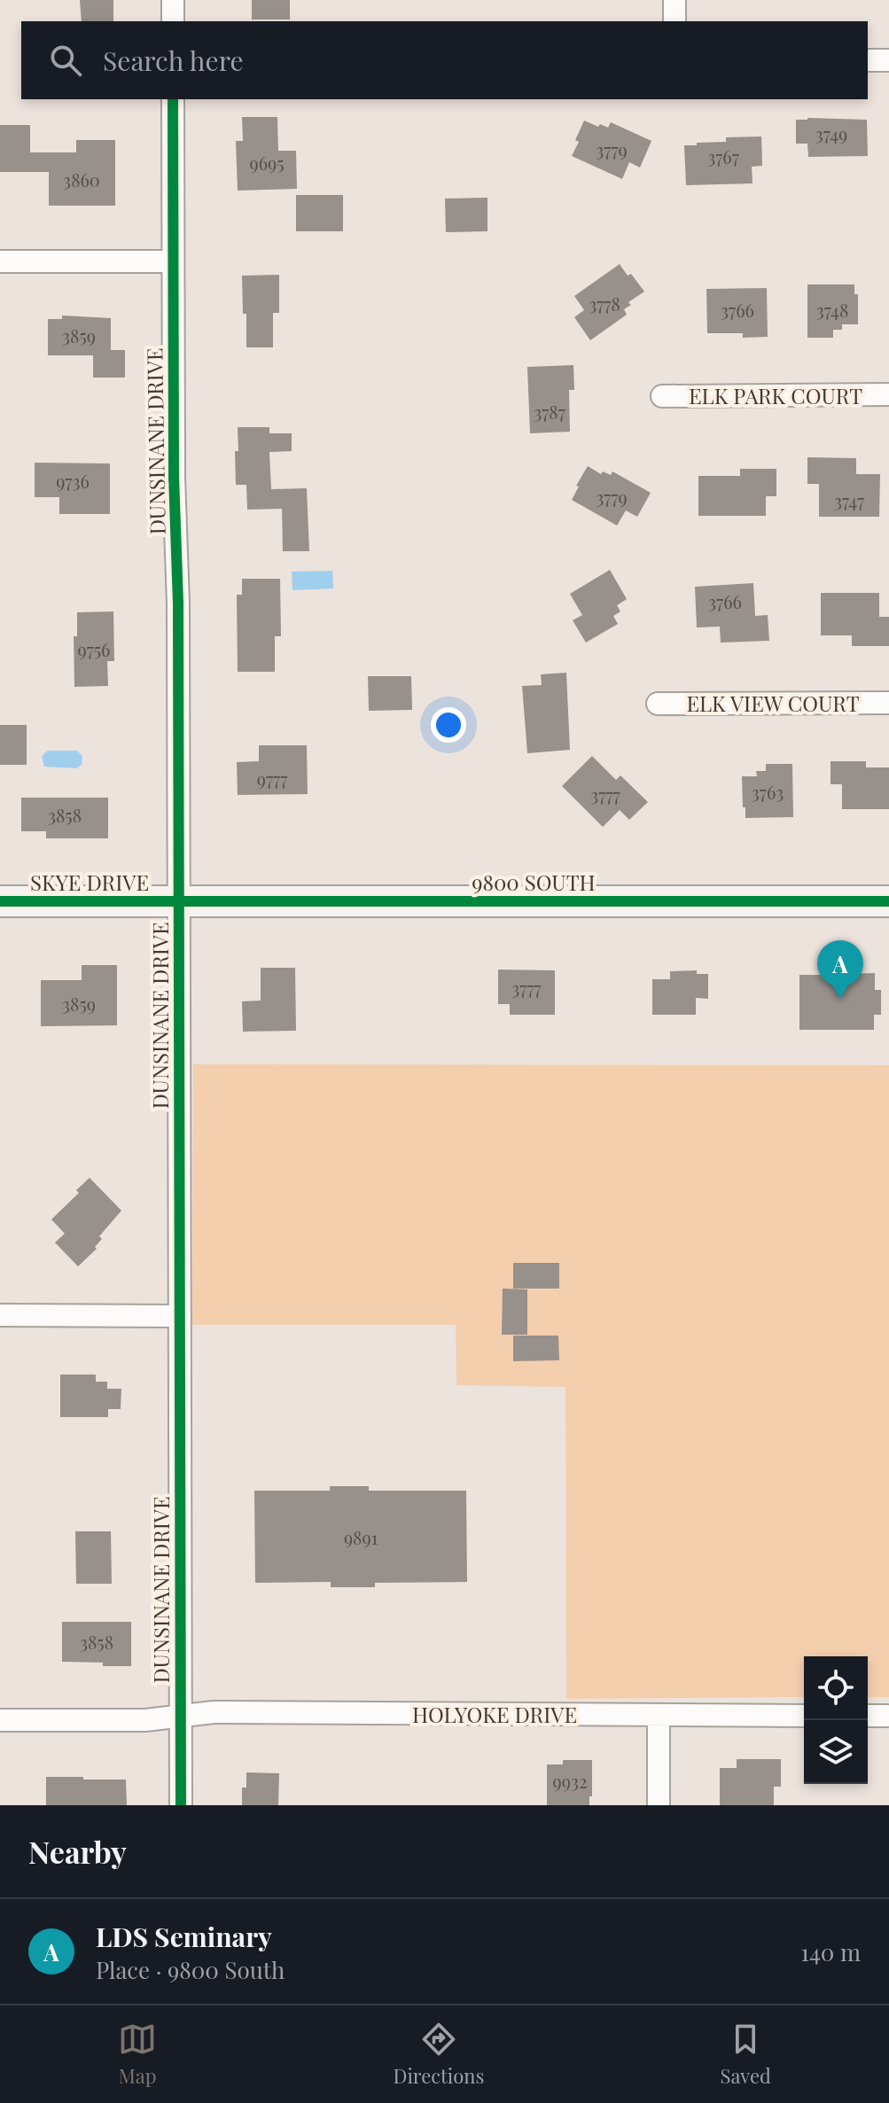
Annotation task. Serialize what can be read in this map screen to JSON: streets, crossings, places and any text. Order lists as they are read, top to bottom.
{
  "streets": {
    "main road": ["SKYE DRIVE", "9800 SOUTH"],
    "street": [
      "ELK PARK COURT",
      "DUNSINANE DRIVE",
      "ELK VIEW COURT",
      "HOLYOKE DRIVE"
    ]
  },
  "crossings": [
    ["DUNSINANE DRIVE", "SKYE DRIVE"],
    ["DUNSINANE DRIVE", "9800 SOUTH"],
    ["DUNSINANE DRIVE", "HOLYOKE DRIVE"],
    ["SKYE DRIVE", "9800 SOUTH"]
  ],
  "house_numbers": [
    "3749",
    "3779",
    "3767",
    "9695",
    "3860",
    "3778",
    "3766",
    "3748",
    "3859",
    "3787",
    "9736",
    "3779",
    "3747",
    "3766",
    "9756",
    "9777",
    "3763",
    "3777",
    "3858",
    "3777",
    "3859",
    "9891",
    "3858",
    "9932"
  ],
  "page": {
    "search": "Search here",
    "pins": "A",
    "heading": "Nearby",
    "list": [
      {
        "mark": "A",
        "name": "LDS Seminary",
        "note": "Place · 9800 South",
        "value": "140 m"
      }
    ],
    "nav": ["Map", "Directions", "Saved"]
  }
}
